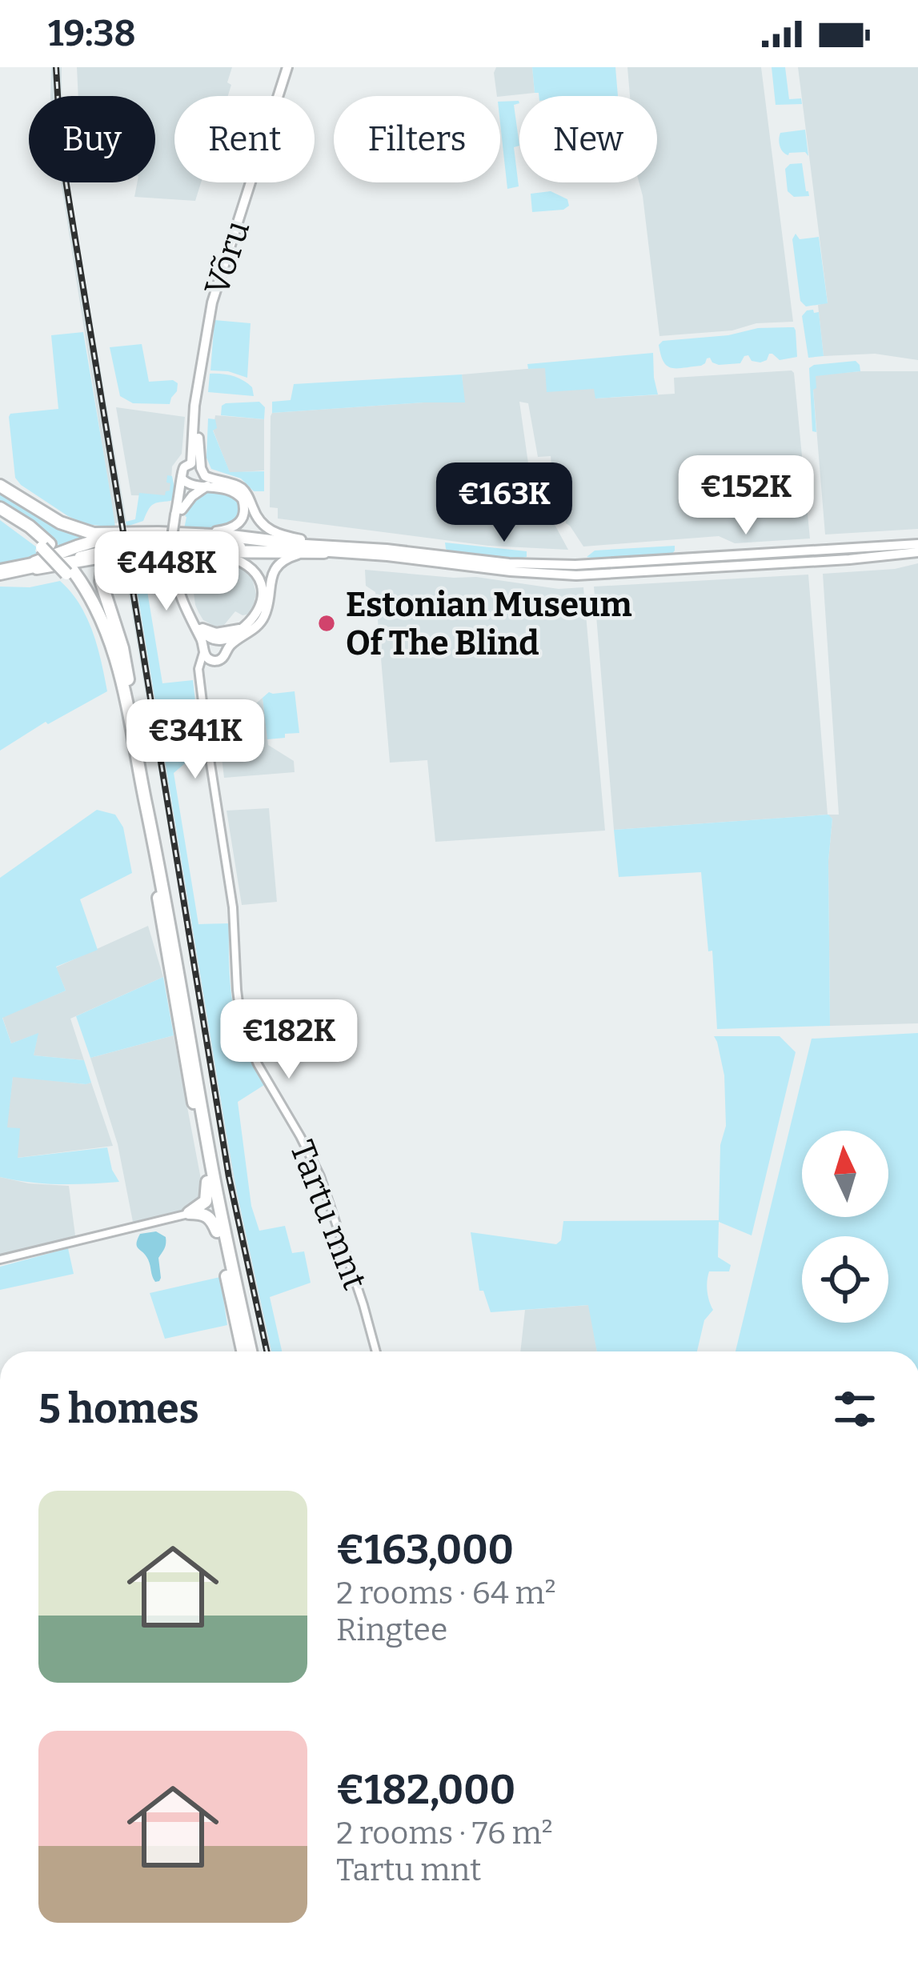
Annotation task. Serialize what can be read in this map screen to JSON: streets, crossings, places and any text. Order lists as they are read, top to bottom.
{
  "streets": {
    "main road": ["Võru"],
    "street": ["Tartu mnt"]
  },
  "places": ["Estonian Museum Of The Blind"],
  "north": "top",
  "page": {
    "status": "19:38",
    "chip": [
      "Buy",
      "Rent",
      "Filters",
      "New"
    ],
    "price": [
      "€152K",
      "€163K",
      "€448K",
      "€341K",
      "€182K"
    ],
    "heading": "5 homes",
    "list": [
      {
        "name": "€163,000",
        "note": "2 rooms · 64 m² · Ringtee"
      },
      {
        "name": "€182,000",
        "note": "2 rooms · 76 m² · Tartu mnt"
      }
    ]
  }
}
